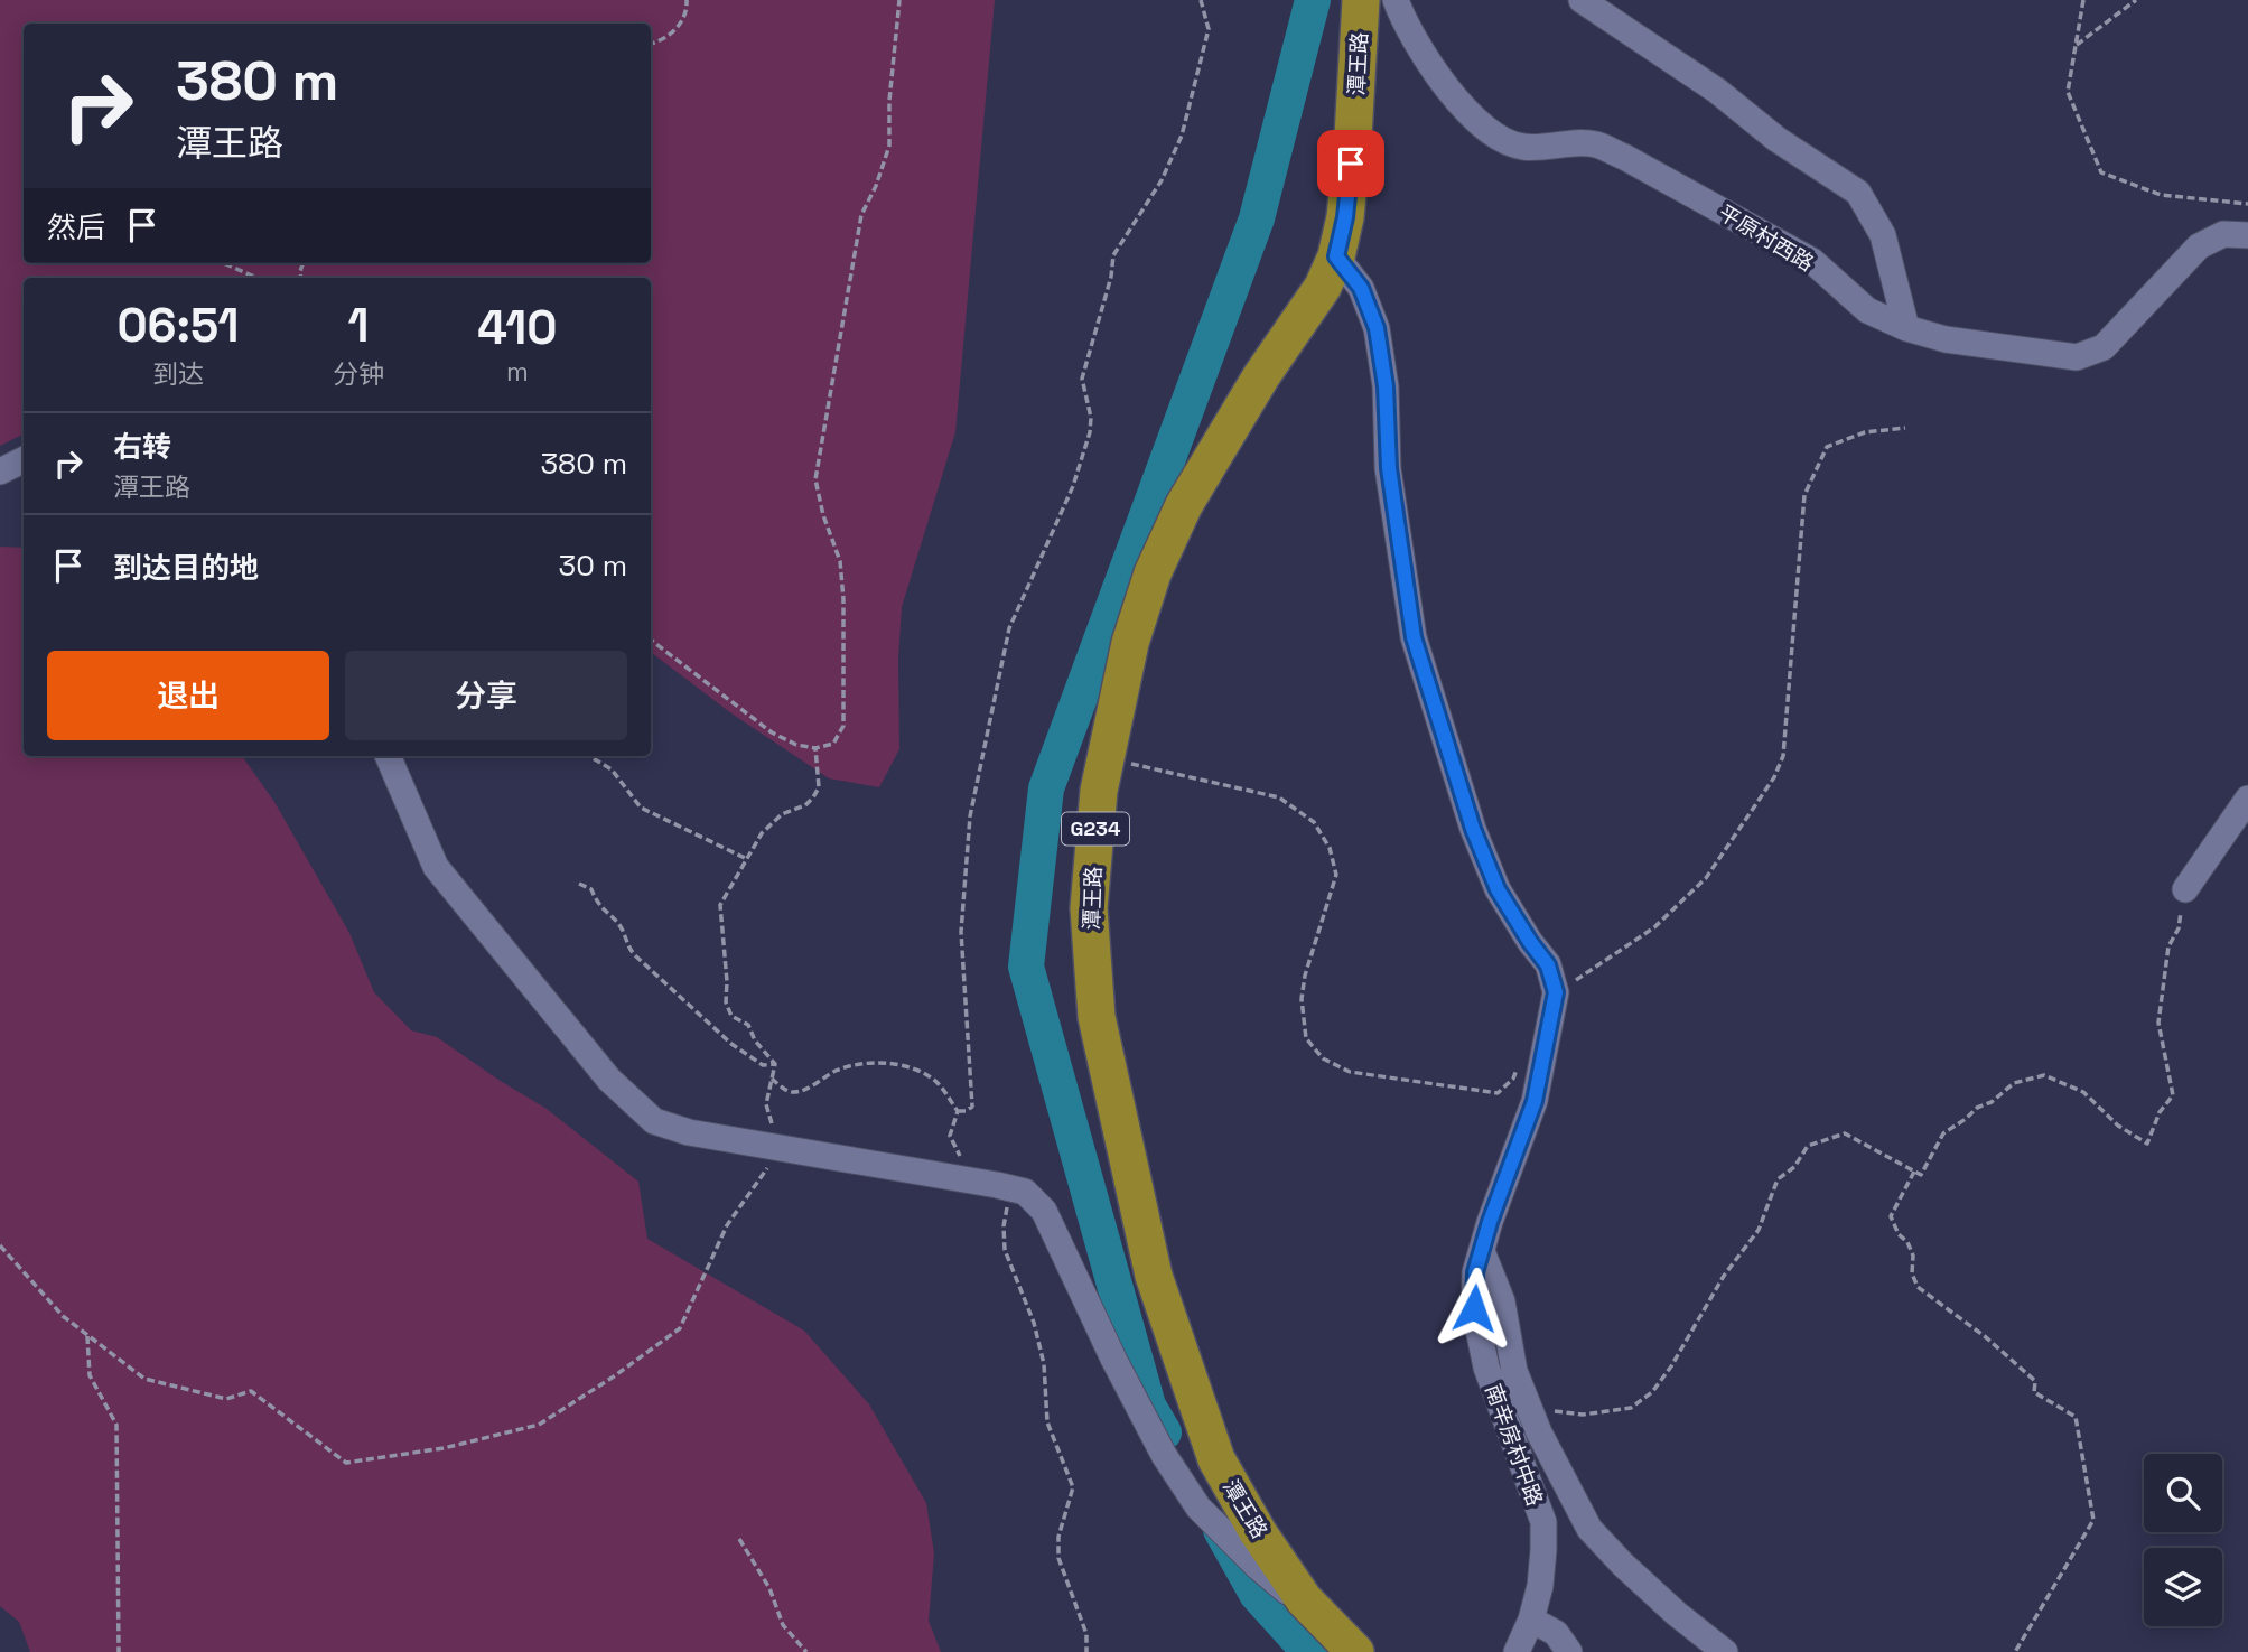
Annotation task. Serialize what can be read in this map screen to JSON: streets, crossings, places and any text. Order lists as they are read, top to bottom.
{
  "streets": {
    "highway": ["潭王路", "G234"],
    "street": ["平原村西路", "南辛房村中路"]
  },
  "page": {
    "turn": ["380 m", "潭王路"],
    "then": "然后",
    "eta": [
      "06:51",
      "到达",
      "1",
      "分钟",
      "410",
      "m"
    ],
    "list": [
      {
        "name": "右转",
        "note": "潭王路",
        "value": "380 m"
      },
      {
        "name": "到达目的地",
        "value": "30 m"
      }
    ],
    "buttons": ["退出", "分享"]
  }
}
